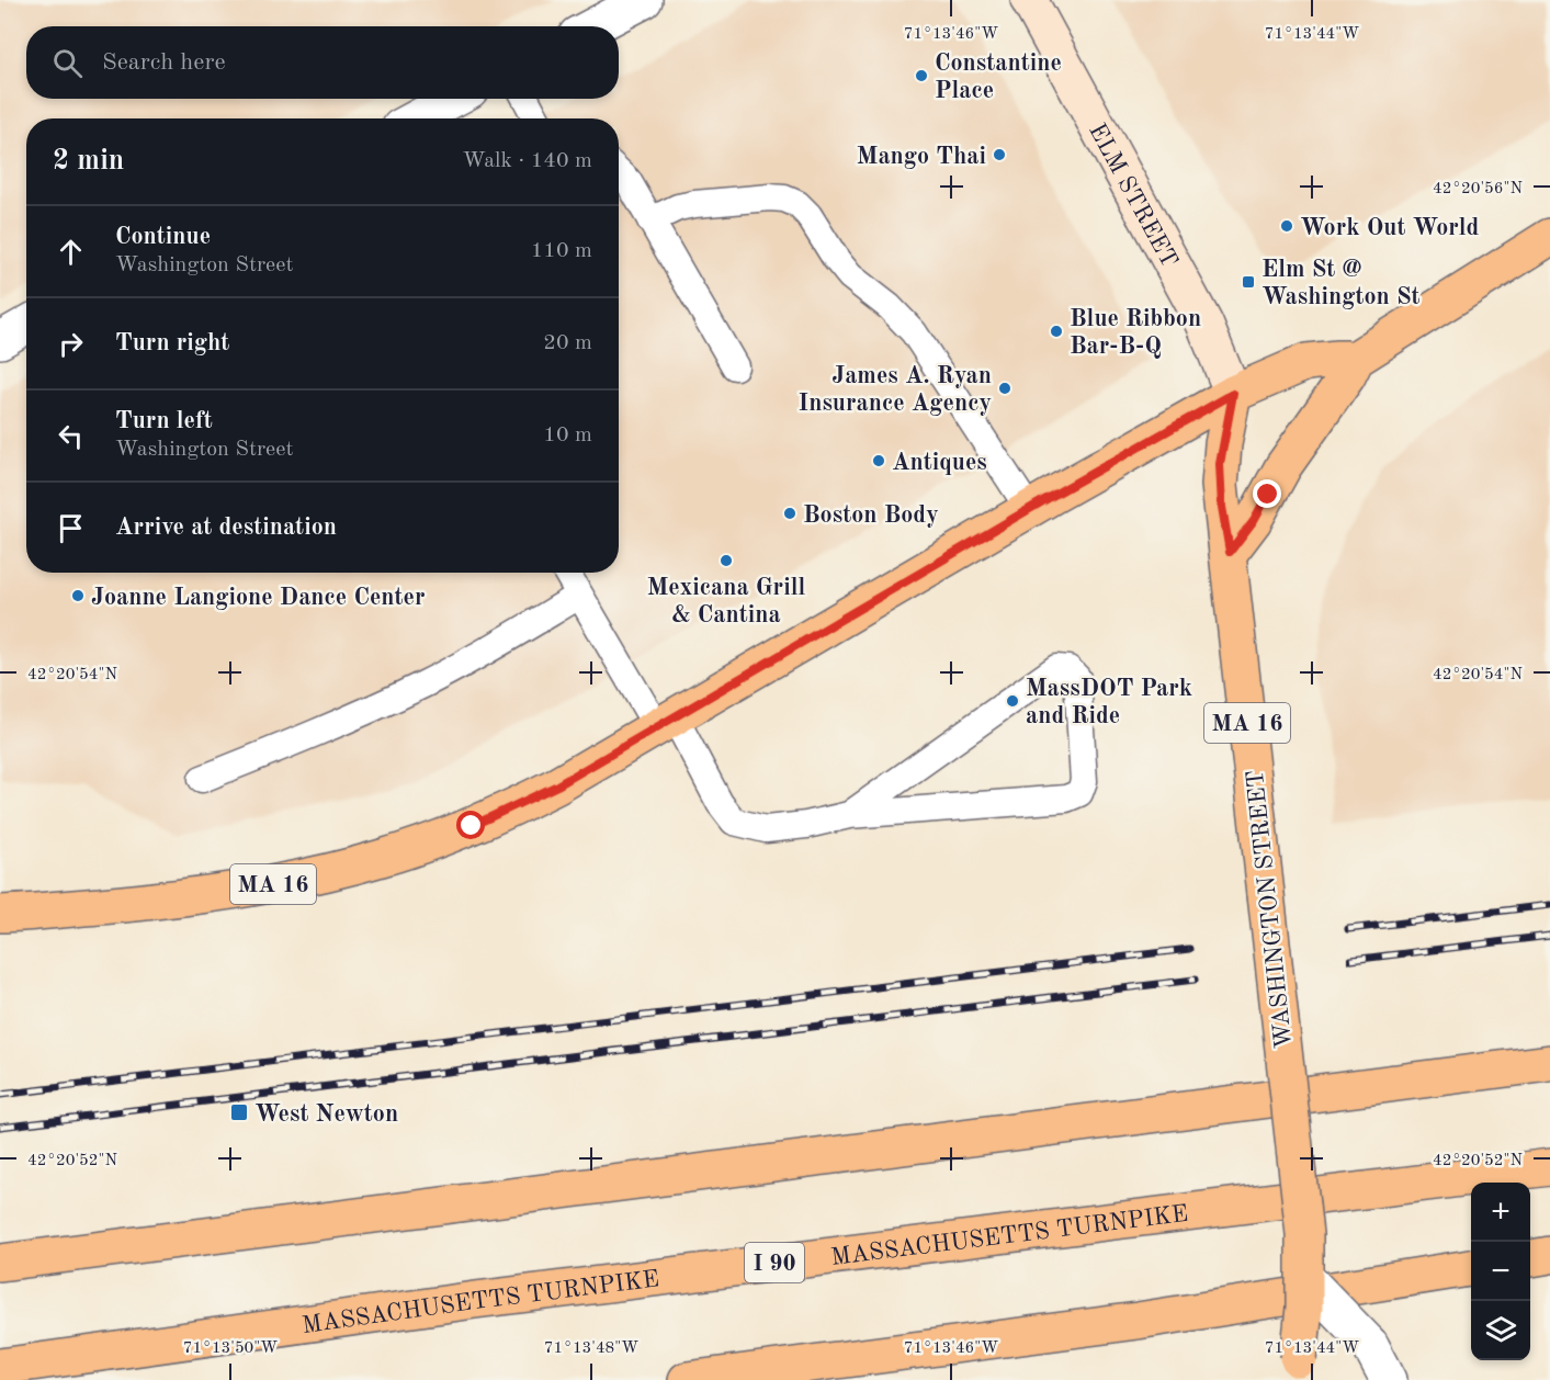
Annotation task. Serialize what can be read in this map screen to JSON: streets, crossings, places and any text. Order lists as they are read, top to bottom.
{
  "streets": {
    "main road": [
      "MA 16",
      "WASHINGTON STREET",
      "MASSACHUSETTS TURNPIKE",
      "I 90"
    ],
    "street": ["ELM STREET"]
  },
  "crossings": [
    ["ELM STREET", "MA 16"],
    ["ELM STREET", "WASHINGTON STREET"],
    ["MA 16", "WASHINGTON STREET"]
  ],
  "places": {
    "other": [
      "Constantine Place",
      "Mango Thai",
      "Work Out World",
      "Blue Ribbon Bar-B-Q",
      "James A. Ryan Insurance Agency",
      "Antiques",
      "Boston Body",
      "Mexicana Grill & Cantina",
      "Joanne Langione Dance Center",
      "MassDOT Park and Ride"
    ],
    "transit": ["Elm St @ Washington St", "West Newton"]
  },
  "page": {
    "search": "Search here",
    "heading": ["2 min", "Walk · 140 m"],
    "list": [
      ["Continue", "Washington Street", "110 m"],
      ["Turn right", "20 m"],
      ["Turn left", "Washington Street", "10 m"],
      "Arrive at destination"
    ],
    "map_buttons": ["+", "−"]
  },
  "coordinates": [
    "71°13'46\"W",
    "71°13'44\"W",
    "42°20'56\"N",
    "42°20'54\"N",
    "42°20'52\"N",
    "71°13'50\"W",
    "71°13'48\"W"
  ]
}
